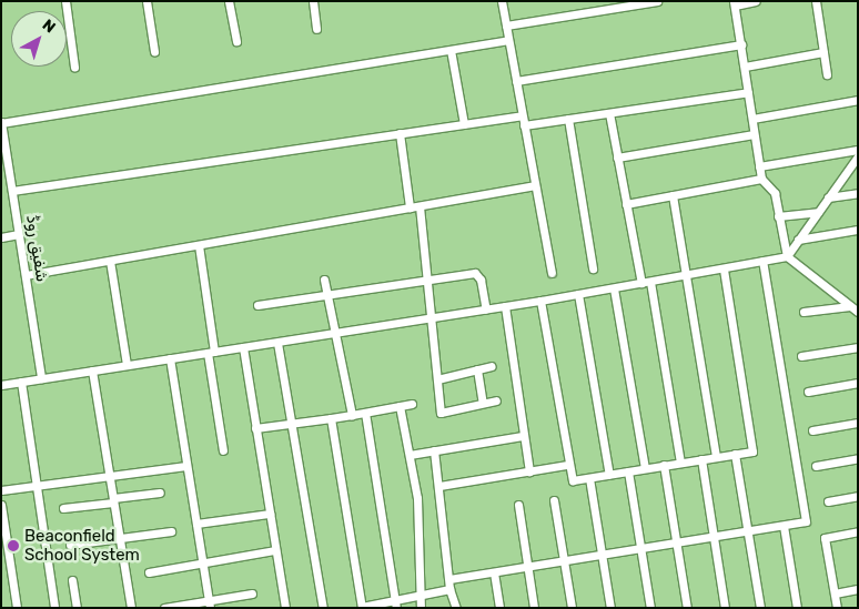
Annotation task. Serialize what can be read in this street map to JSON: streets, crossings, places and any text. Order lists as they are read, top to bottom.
{
  "streets": {
    "street": ["شفیق روڈ"]
  },
  "places": ["Beaconfield School System"],
  "north": "top right"
}
